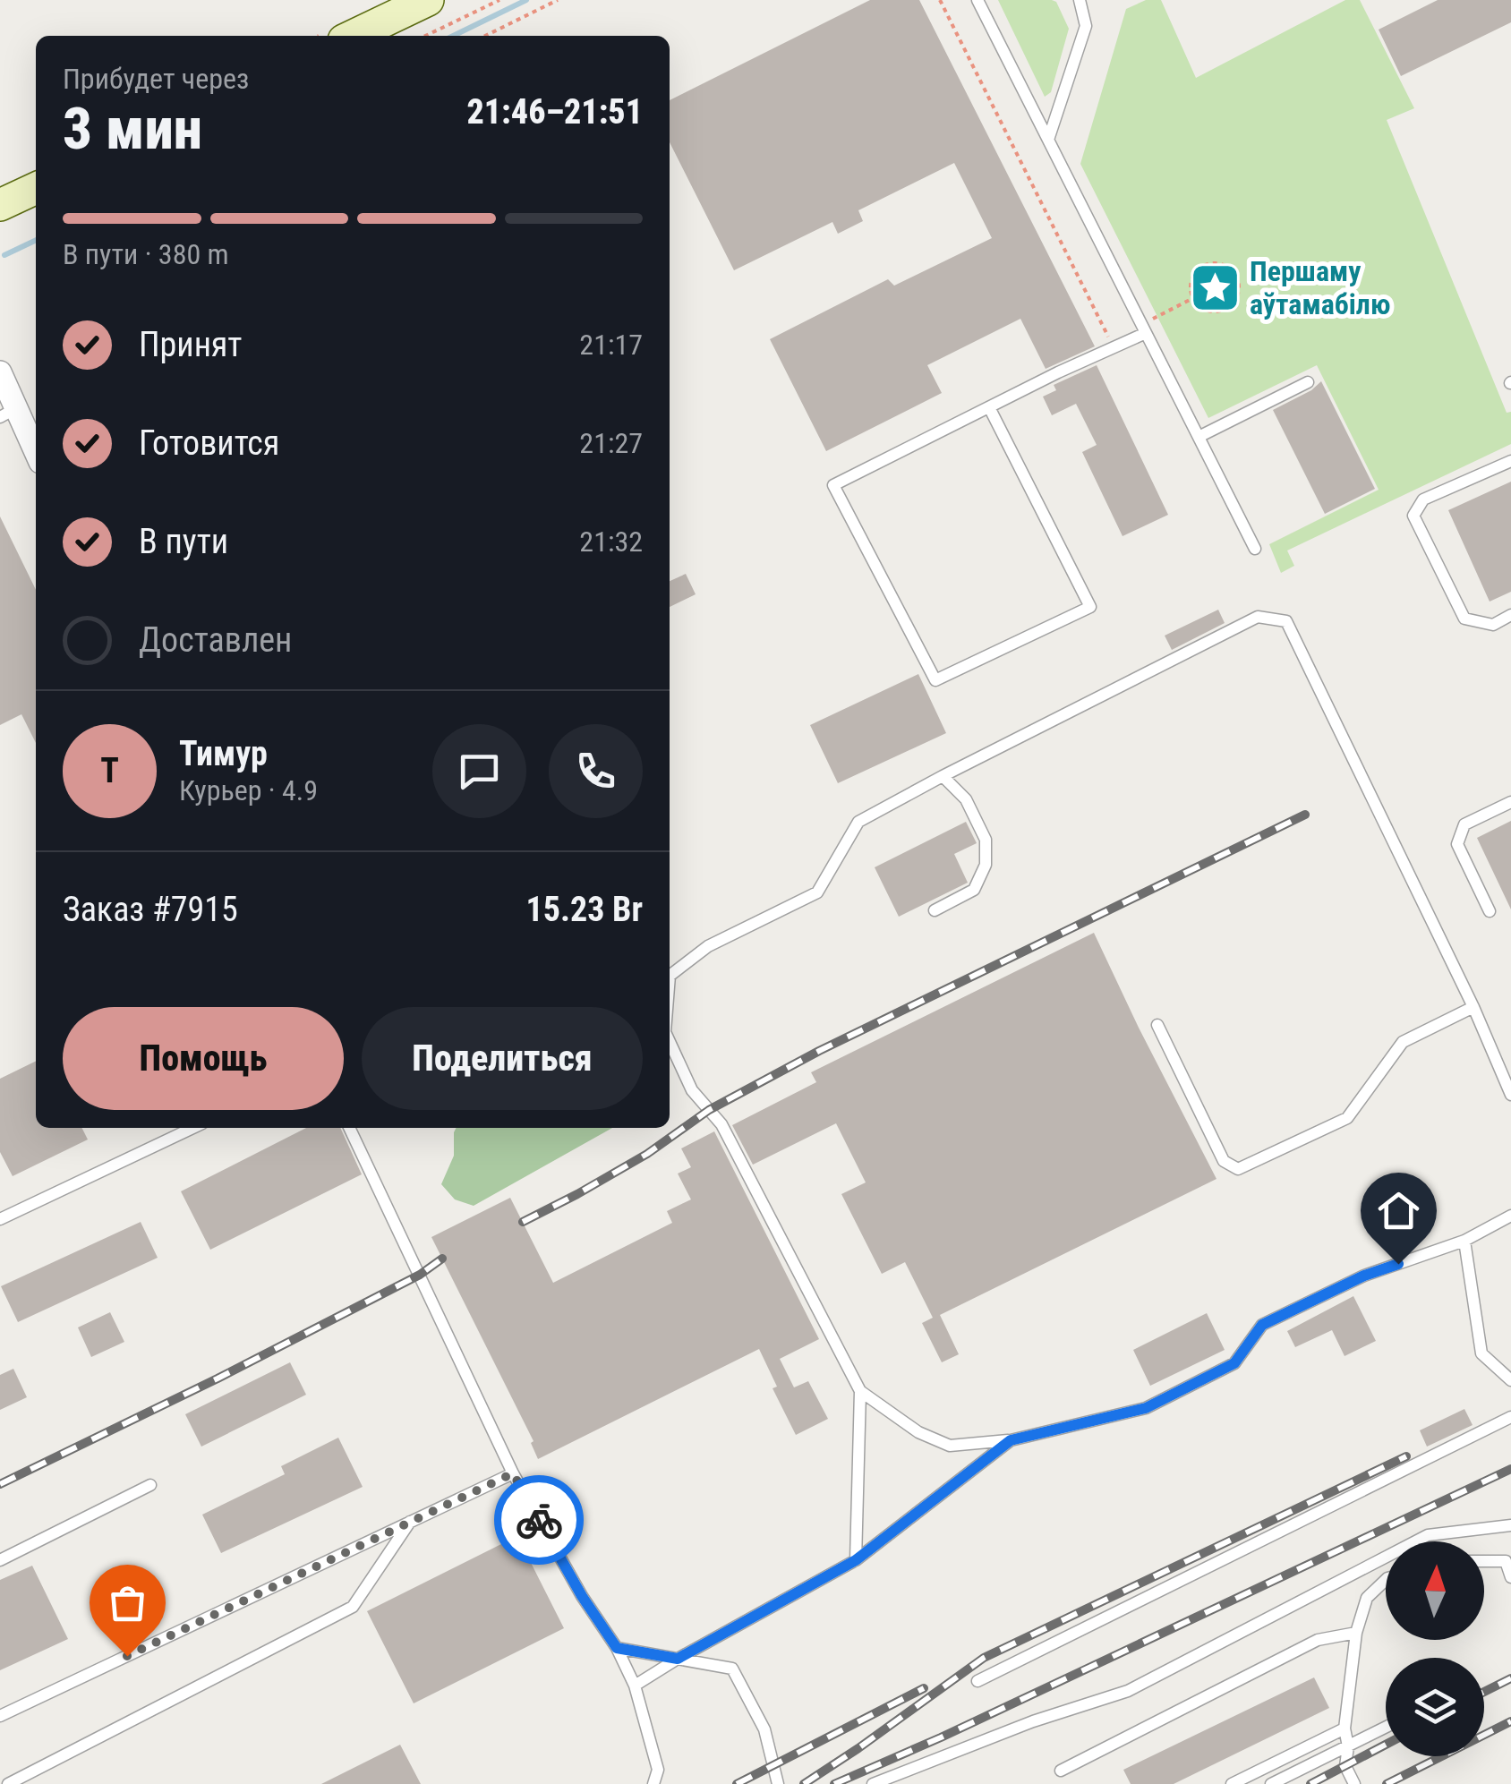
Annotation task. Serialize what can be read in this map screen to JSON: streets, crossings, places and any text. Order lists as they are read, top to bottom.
{
  "places": {
    "place": ["Першаму аўтамабілю"]
  },
  "north": "top",
  "page": {
    "heading": ["3 мин", "Прибудет через", "21:46–21:51"],
    "panel": [
      "Тимур",
      "Курьер · 4.9",
      "Заказ #7915",
      "15.23 Br"
    ],
    "bar": "В пути · 380 m",
    "list": [
      ["Принят", "21:17"],
      ["Готовится", "21:27"],
      ["В пути", "21:32"],
      "Доставлен"
    ],
    "round": "Т",
    "buttons": ["Помощь", "Поделиться"]
  }
}
